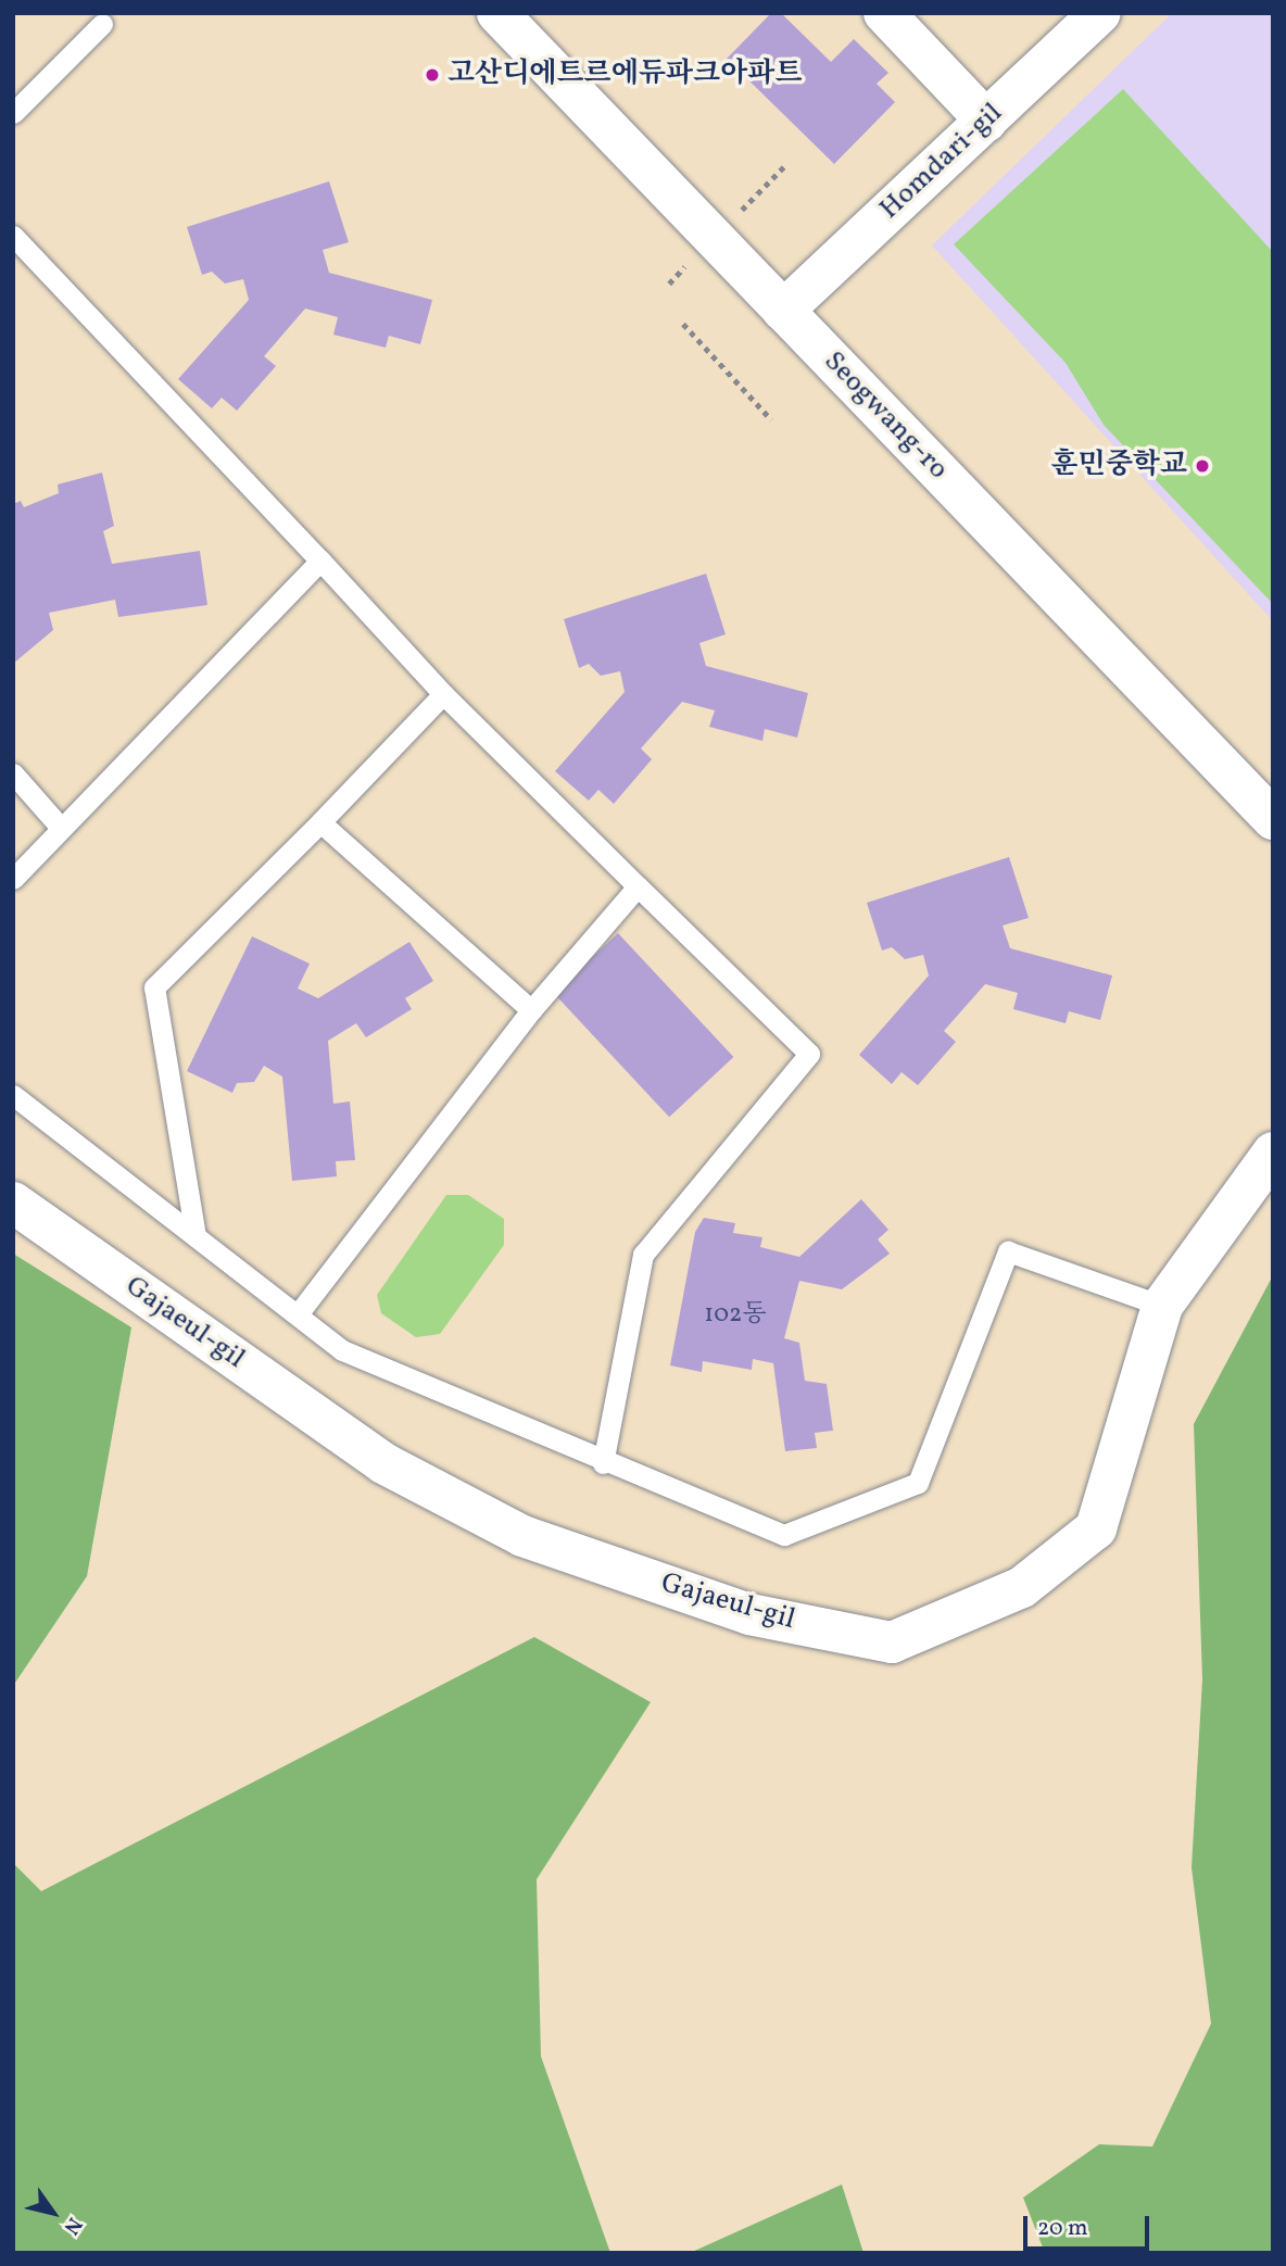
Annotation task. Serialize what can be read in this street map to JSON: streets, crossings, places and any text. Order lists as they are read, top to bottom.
{
  "streets": {
    "street": ["Homdari-gil", "Seogwang-ro", "Gajaeul-gil"]
  },
  "crossings": [
    ["Homdari-gil", "Seogwang-ro"]
  ],
  "places": ["고산디에트르에듀파크아파트", "훈민중학교"],
  "house_numbers": ["102동"],
  "scale_bar": "20 m",
  "north": "bottom right"
}
